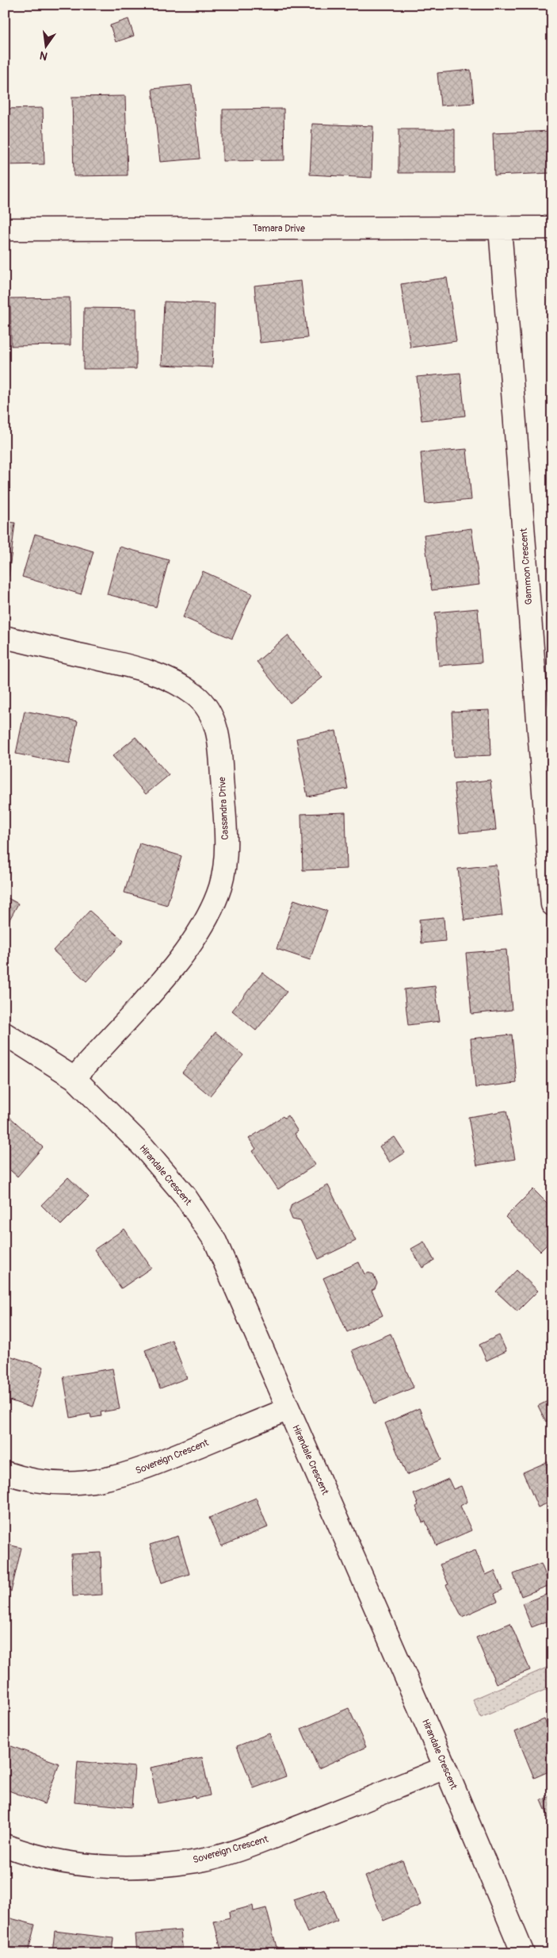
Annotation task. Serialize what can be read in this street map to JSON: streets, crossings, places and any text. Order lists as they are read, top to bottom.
{
  "streets": {
    "street": [
      "Tamara Drive",
      "Gammon Crescent",
      "Cassandra Drive",
      "Hirandale Crescent",
      "Sovereign Crescent"
    ]
  },
  "crossings": [
    ["Tamara Drive", "Gammon Crescent"],
    ["Cassandra Drive", "Hirandale Crescent"],
    ["Hirandale Crescent", "Sovereign Crescent"]
  ],
  "north": "bottom"
}
